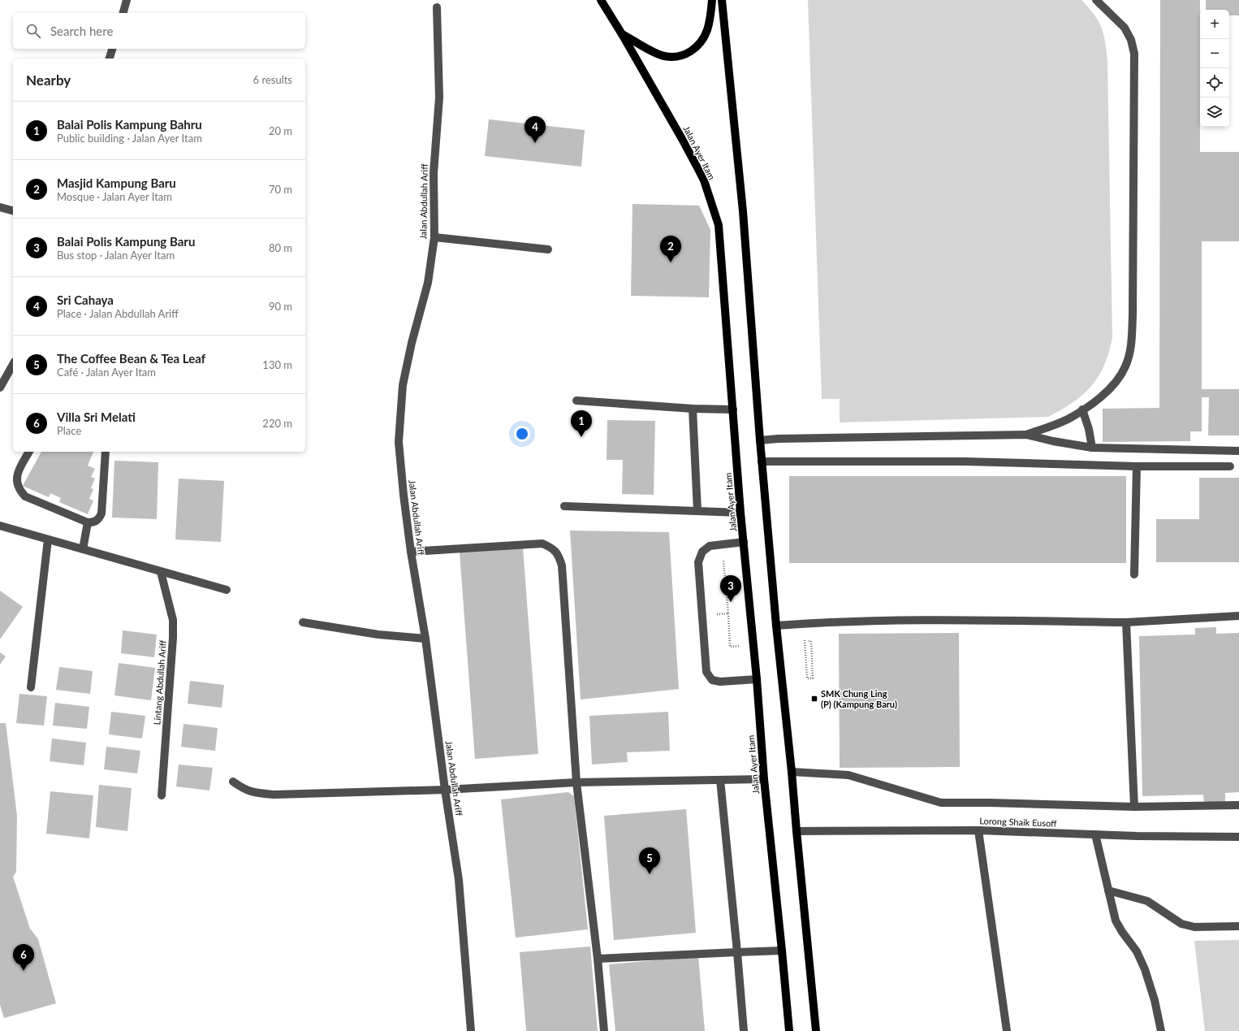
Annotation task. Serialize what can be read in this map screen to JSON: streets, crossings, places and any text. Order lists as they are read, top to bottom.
{
  "streets": {
    "main road": ["Jalan Ayer Itam"],
    "street": ["Jalan Abdullah Ariff", "Lintang Abdullah Ariff", "Lorong Shaik Eusoff"]
  },
  "places": {
    "transit": ["SMK Chung Ling (P) (Kampung Baru)"]
  },
  "page": {
    "map_buttons": ["+", "−"],
    "search": "Search here",
    "heading": ["Nearby", "6 results"],
    "list": [
      {
        "mark": "1",
        "name": "Balai Polis Kampung Bahru",
        "note": "Public building · Jalan Ayer Itam",
        "value": "20 m"
      },
      {
        "mark": "2",
        "name": "Masjid Kampung Baru",
        "note": "Mosque · Jalan Ayer Itam",
        "value": "70 m"
      },
      {
        "mark": "3",
        "name": "Balai Polis Kampung Baru",
        "note": "Bus stop · Jalan Ayer Itam",
        "value": "80 m"
      },
      {
        "mark": "4",
        "name": "Sri Cahaya",
        "note": "Place · Jalan Abdullah Ariff",
        "value": "90 m"
      },
      {
        "mark": "5",
        "name": "The Coffee Bean & Tea Leaf",
        "note": "Café · Jalan Ayer Itam",
        "value": "130 m"
      },
      {
        "mark": "6",
        "name": "Villa Sri Melati",
        "note": "Place",
        "value": "220 m"
      }
    ],
    "pins": [
      "4",
      "2",
      "1",
      "3",
      "5",
      "6"
    ]
  }
}
